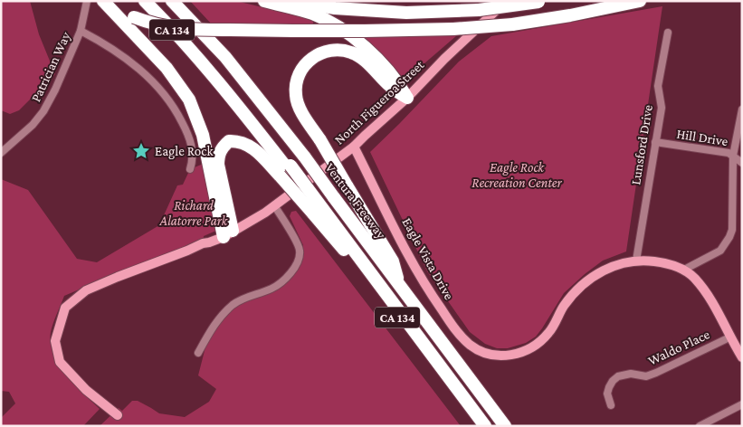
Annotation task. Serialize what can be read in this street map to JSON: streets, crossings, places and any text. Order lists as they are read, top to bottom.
{
  "streets": {
    "highway": ["CA 134", "Ventura Freeway"],
    "street": [
      "Patrician Way",
      "North Figueroa Street",
      "Hill Drive",
      "Lunsford Drive",
      "Eagle Vista Drive",
      "Waldo Place"
    ]
  },
  "crossings": [
    ["CA 134", "Ventura Freeway"],
    ["North Figueroa Street", "Eagle Vista Drive"],
    ["Hill Drive", "Lunsford Drive"],
    ["Lunsford Drive", "Eagle Vista Drive"],
    ["Eagle Vista Drive", "Waldo Place"]
  ],
  "parks": ["Eagle Rock Recreation Center", "Richard Alatorre Park"],
  "places": {
    "place": ["Eagle Rock"]
  }
}
